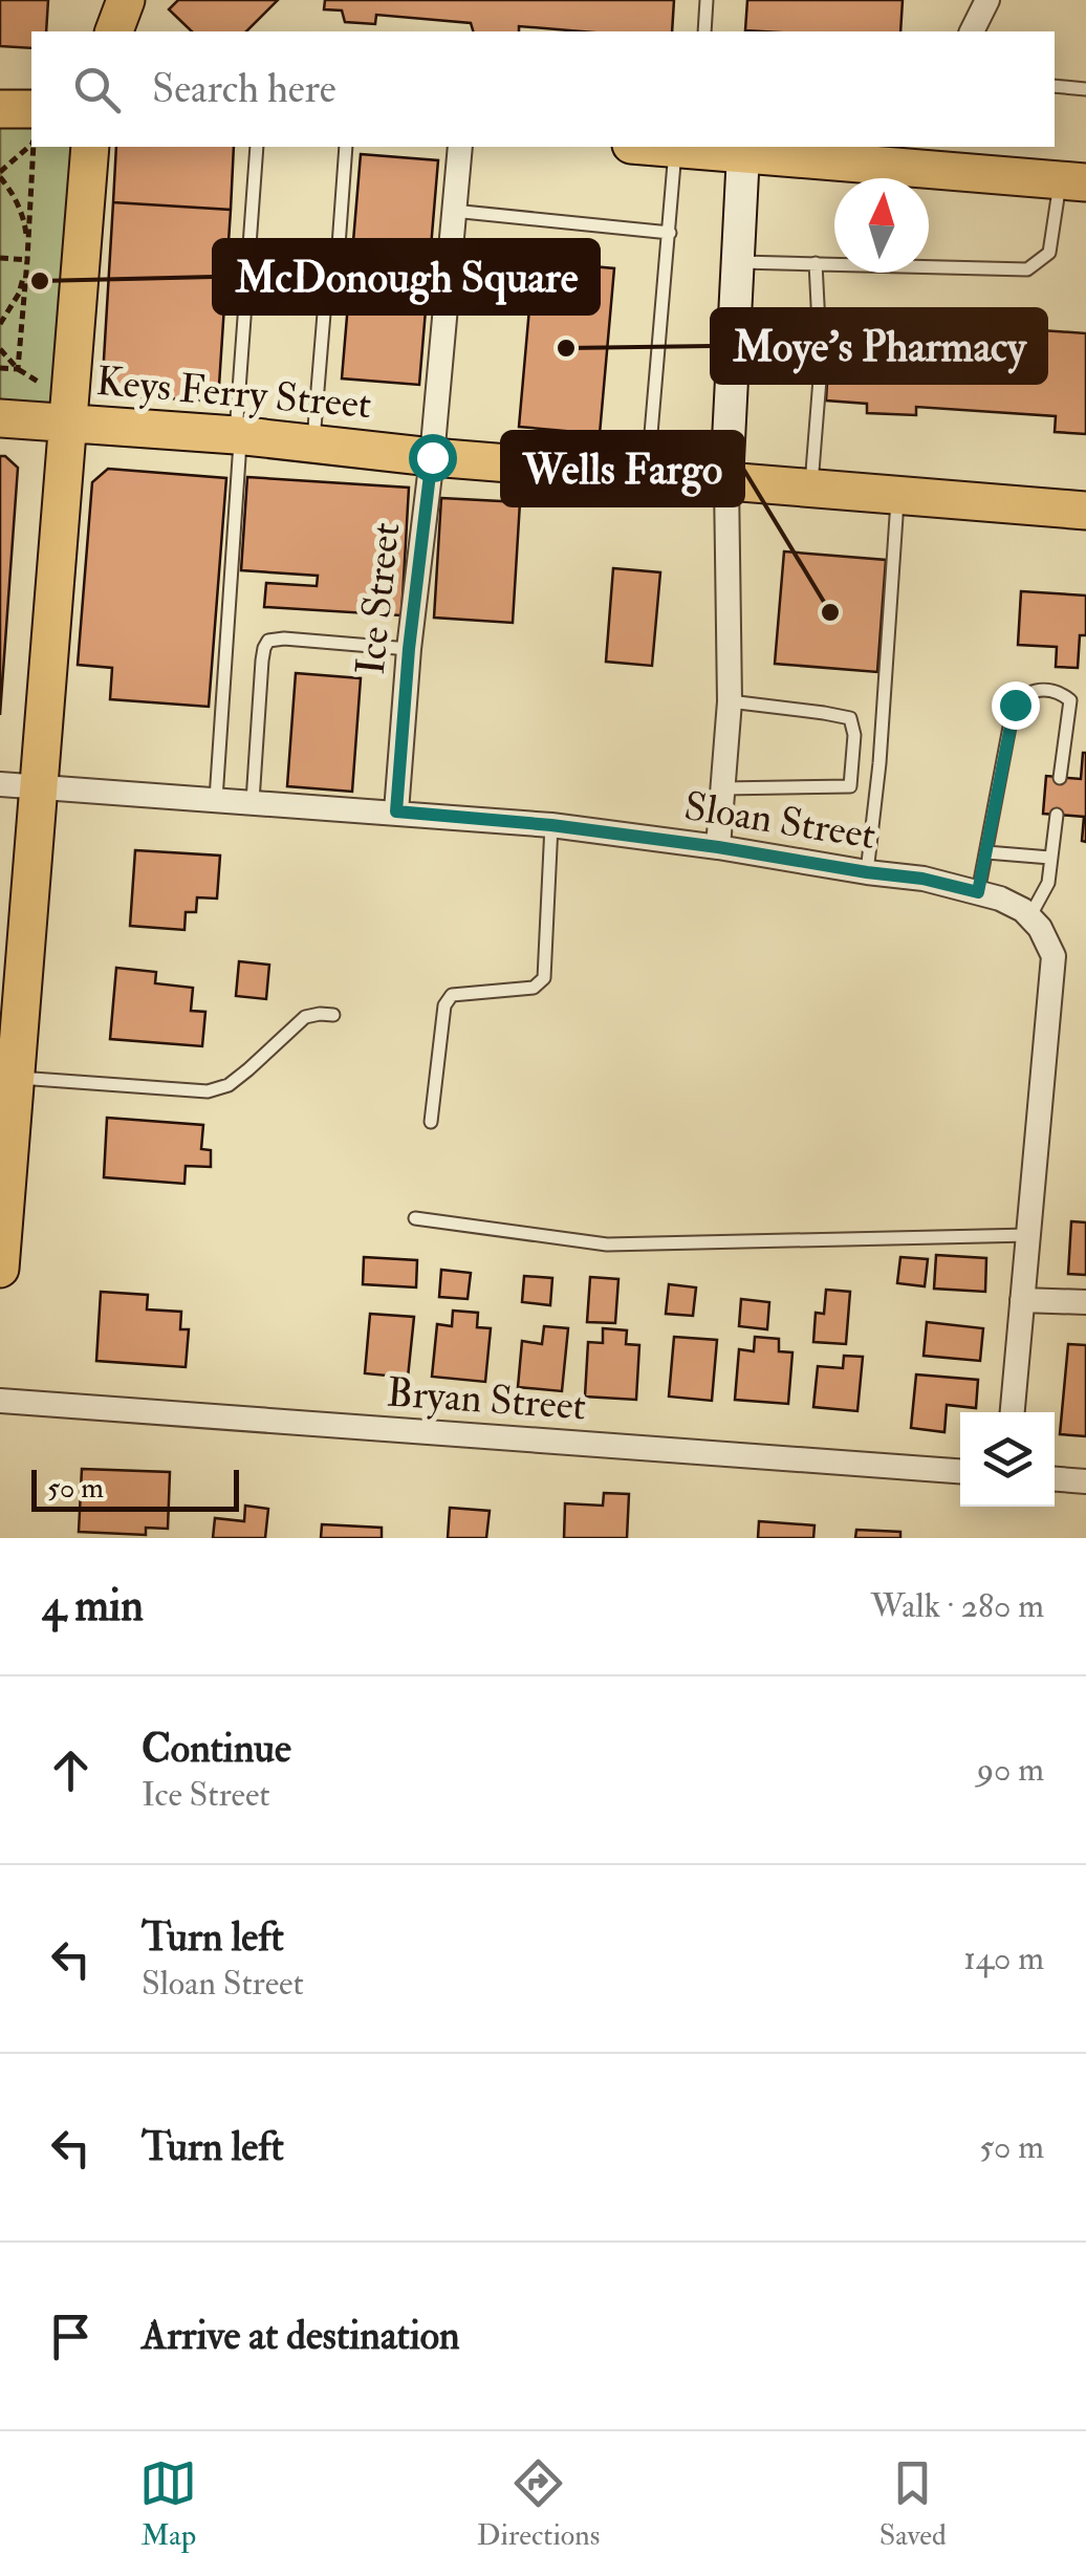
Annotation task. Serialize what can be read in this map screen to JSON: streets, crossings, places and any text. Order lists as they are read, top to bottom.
{
  "streets": {
    "main road": ["Keys Ferry Street"],
    "street": ["Ice Street", "Sloan Street", "Bryan Street"]
  },
  "crossings": [
    ["Keys Ferry Street", "Ice Street"],
    ["Ice Street", "Sloan Street"]
  ],
  "places": ["McDonough Square", "Moye's Pharmacy", "Wells Fargo"],
  "scale_bar": "50 m",
  "north": "top",
  "page": {
    "search": "Search here",
    "scale": "50 m",
    "heading": ["4 min", "Walk · 280 m"],
    "list": [
      ["Continue", "Ice Street", "90 m"],
      ["Turn left", "Sloan Street", "140 m"],
      ["Turn left", "50 m"],
      "Arrive at destination"
    ],
    "nav": ["Map", "Directions", "Saved"]
  }
}
